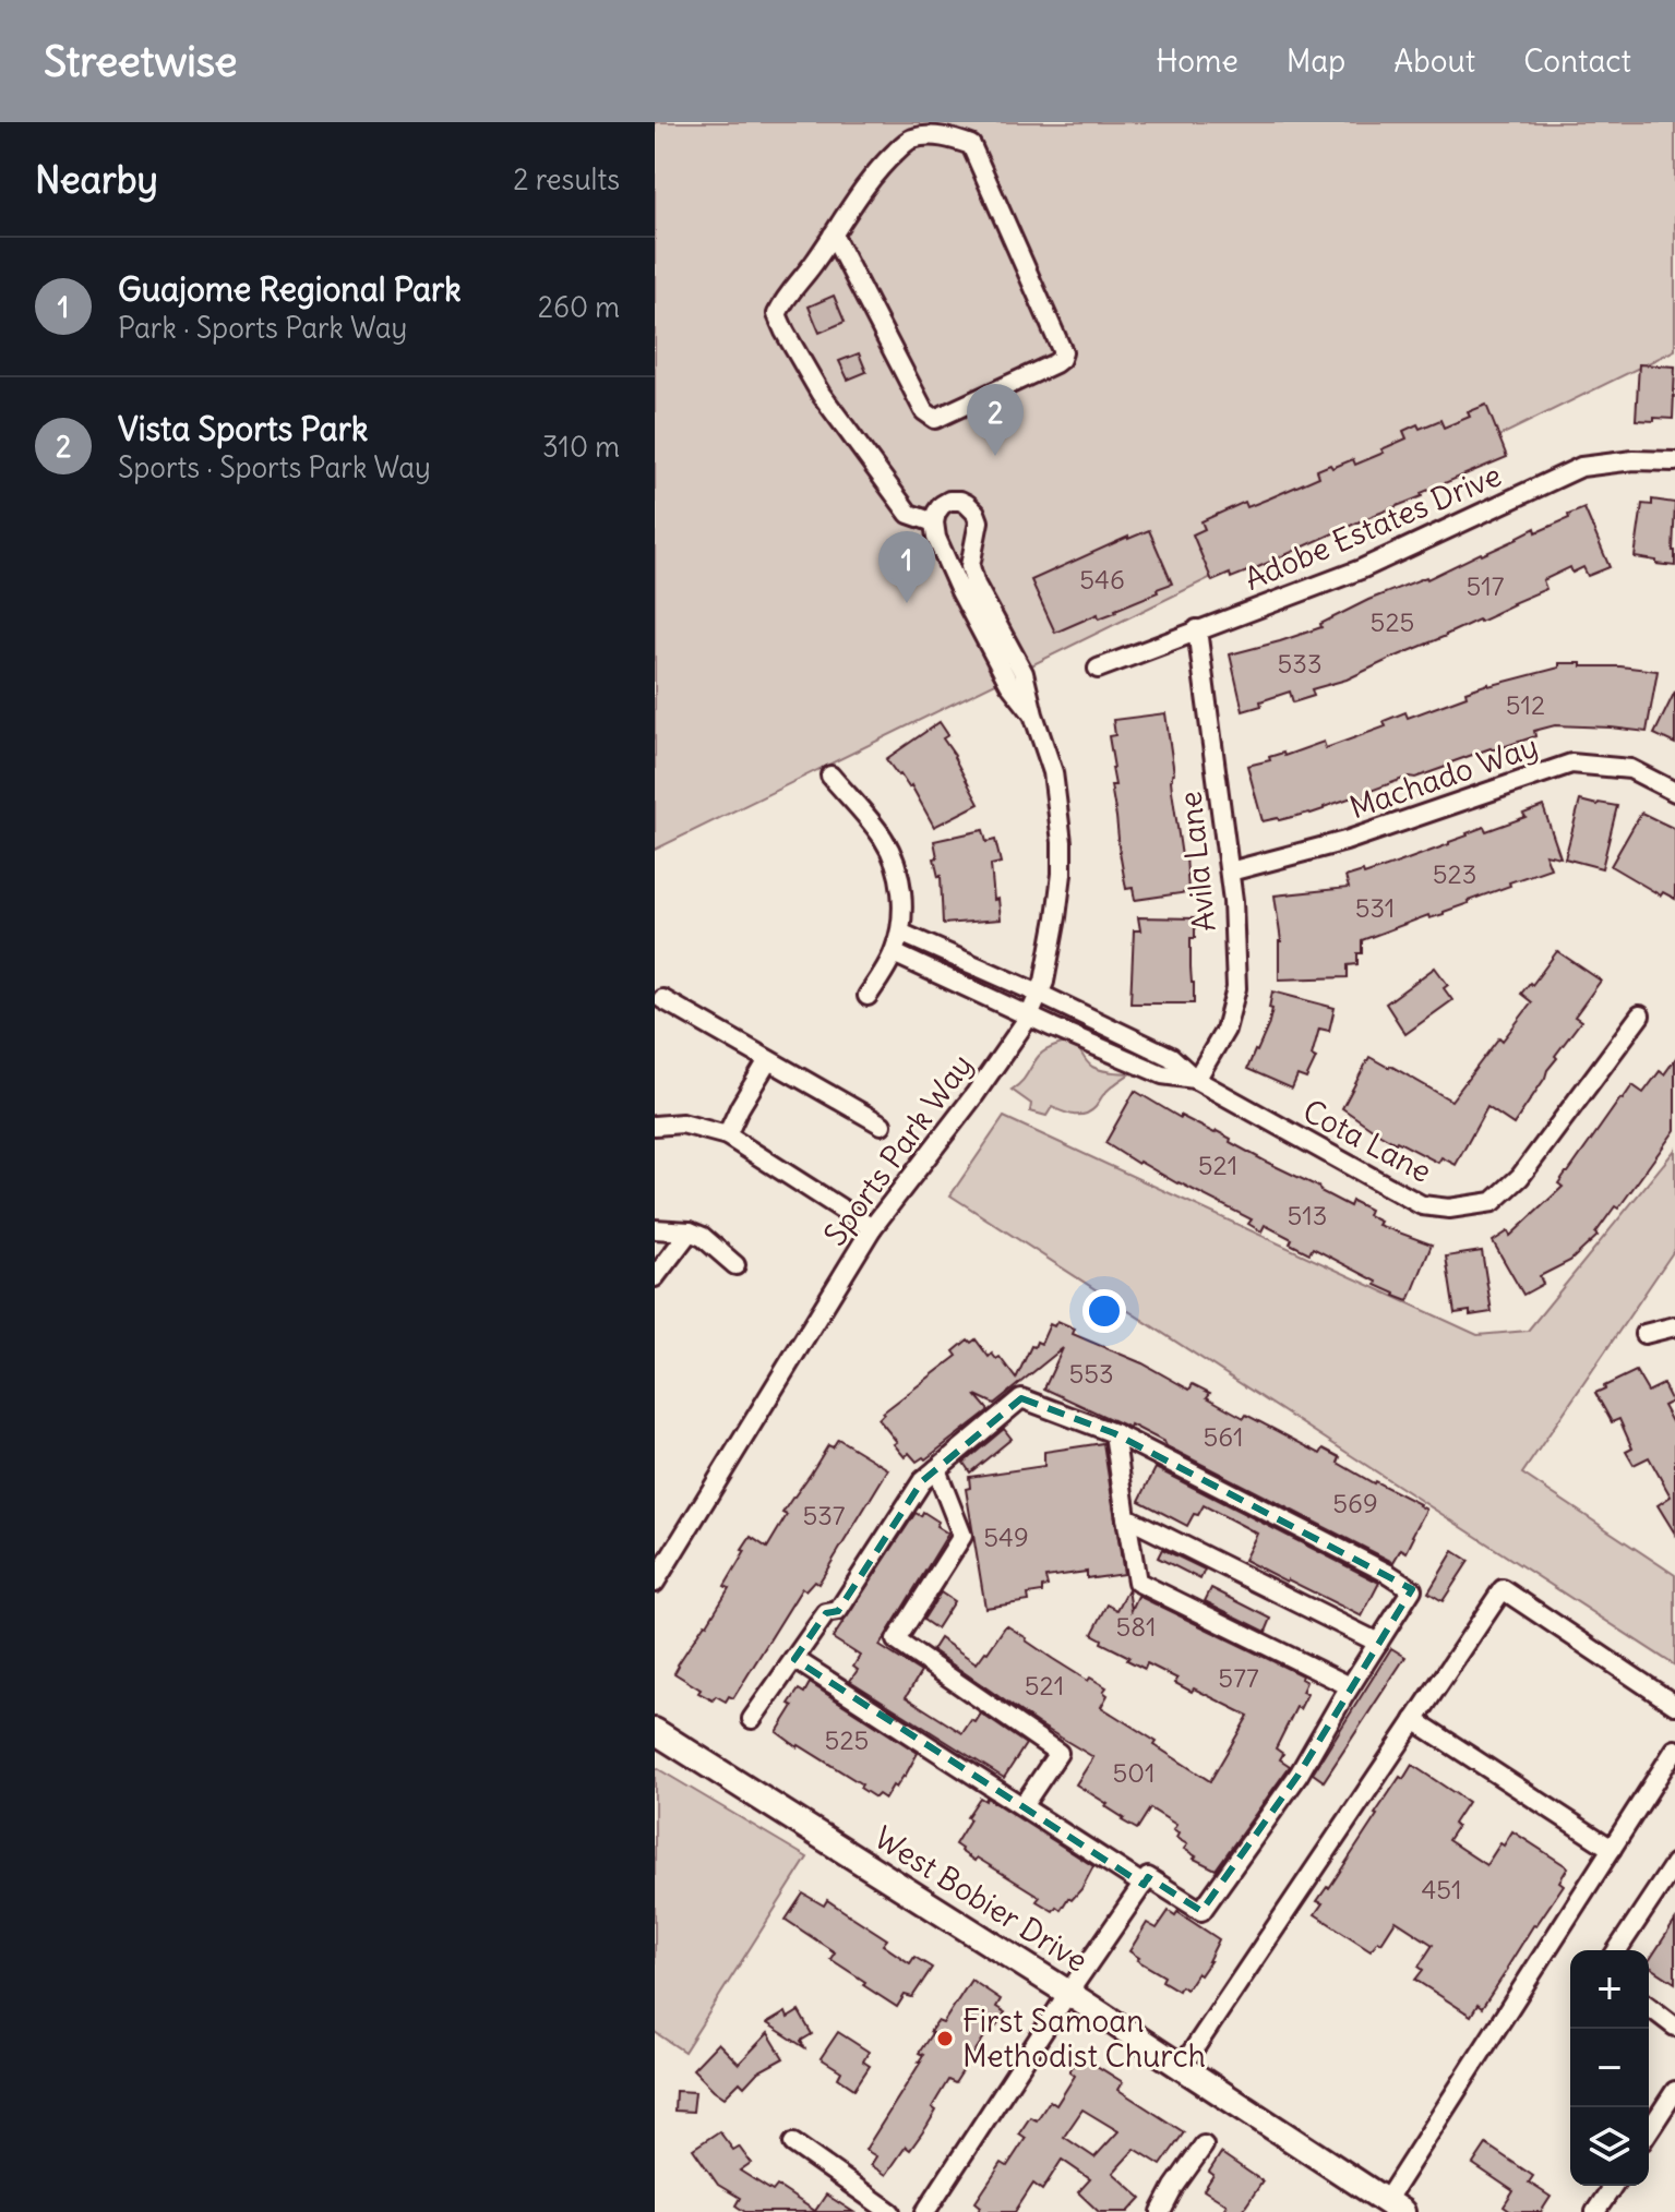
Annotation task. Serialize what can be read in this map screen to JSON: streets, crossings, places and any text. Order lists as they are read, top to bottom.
{
  "streets": {
    "main road": ["West Bobier Drive"],
    "street": [
      "Adobe Estates Drive",
      "Machado Way",
      "Avila Lane",
      "Cota Lane",
      "Sports Park Way"
    ]
  },
  "crossings": [
    ["Adobe Estates Drive", "Avila Lane"],
    ["Machado Way", "Avila Lane"],
    ["Avila Lane", "Cota Lane"],
    ["Cota Lane", "Sports Park Way"]
  ],
  "places": ["First Samoan Methodist Church"],
  "house_numbers": [
    "546",
    "517",
    "525",
    "533",
    "512",
    "523",
    "531",
    "521",
    "513",
    "553",
    "561",
    "569",
    "537",
    "549",
    "581",
    "577",
    "521",
    "525",
    "501",
    "451"
  ],
  "page": {
    "header": "Streetwise",
    "nav": [
      "Home",
      "Map",
      "About",
      "Contact"
    ],
    "heading": ["Nearby", "2 results"],
    "list": [
      {
        "mark": "1",
        "name": "Guajome Regional Park",
        "note": "Park · Sports Park Way",
        "value": "260 m"
      },
      {
        "mark": "2",
        "name": "Vista Sports Park",
        "note": "Sports · Sports Park Way",
        "value": "310 m"
      }
    ],
    "pins": ["2", "1"],
    "map_buttons": ["+", "−"]
  }
}
